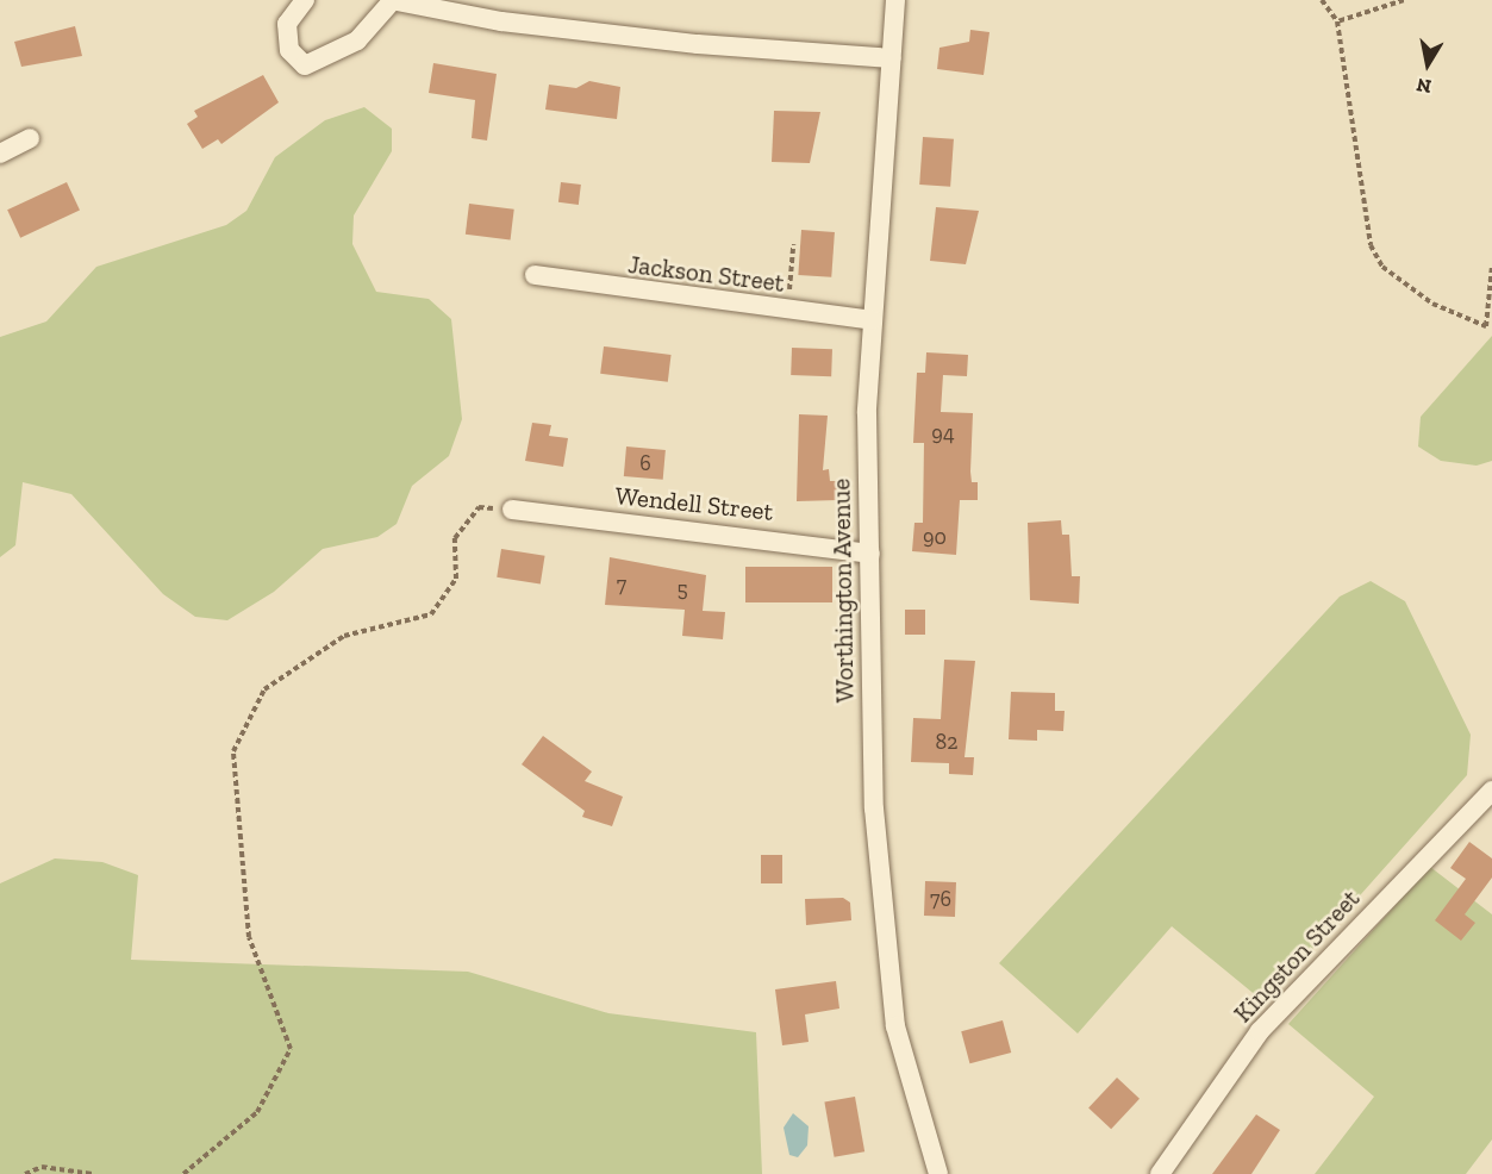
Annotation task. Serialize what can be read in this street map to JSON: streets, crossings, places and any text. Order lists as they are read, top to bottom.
{
  "streets": {
    "street": [
      "Jackson Street",
      "Wendell Street",
      "Worthington Avenue",
      "Kingston Street"
    ]
  },
  "crossings": [
    ["Jackson Street", "Worthington Avenue"],
    ["Wendell Street", "Worthington Avenue"]
  ],
  "house_numbers": [
    "94",
    "6",
    "90",
    "7",
    "5",
    "82",
    "76"
  ],
  "north": "bottom"
}
